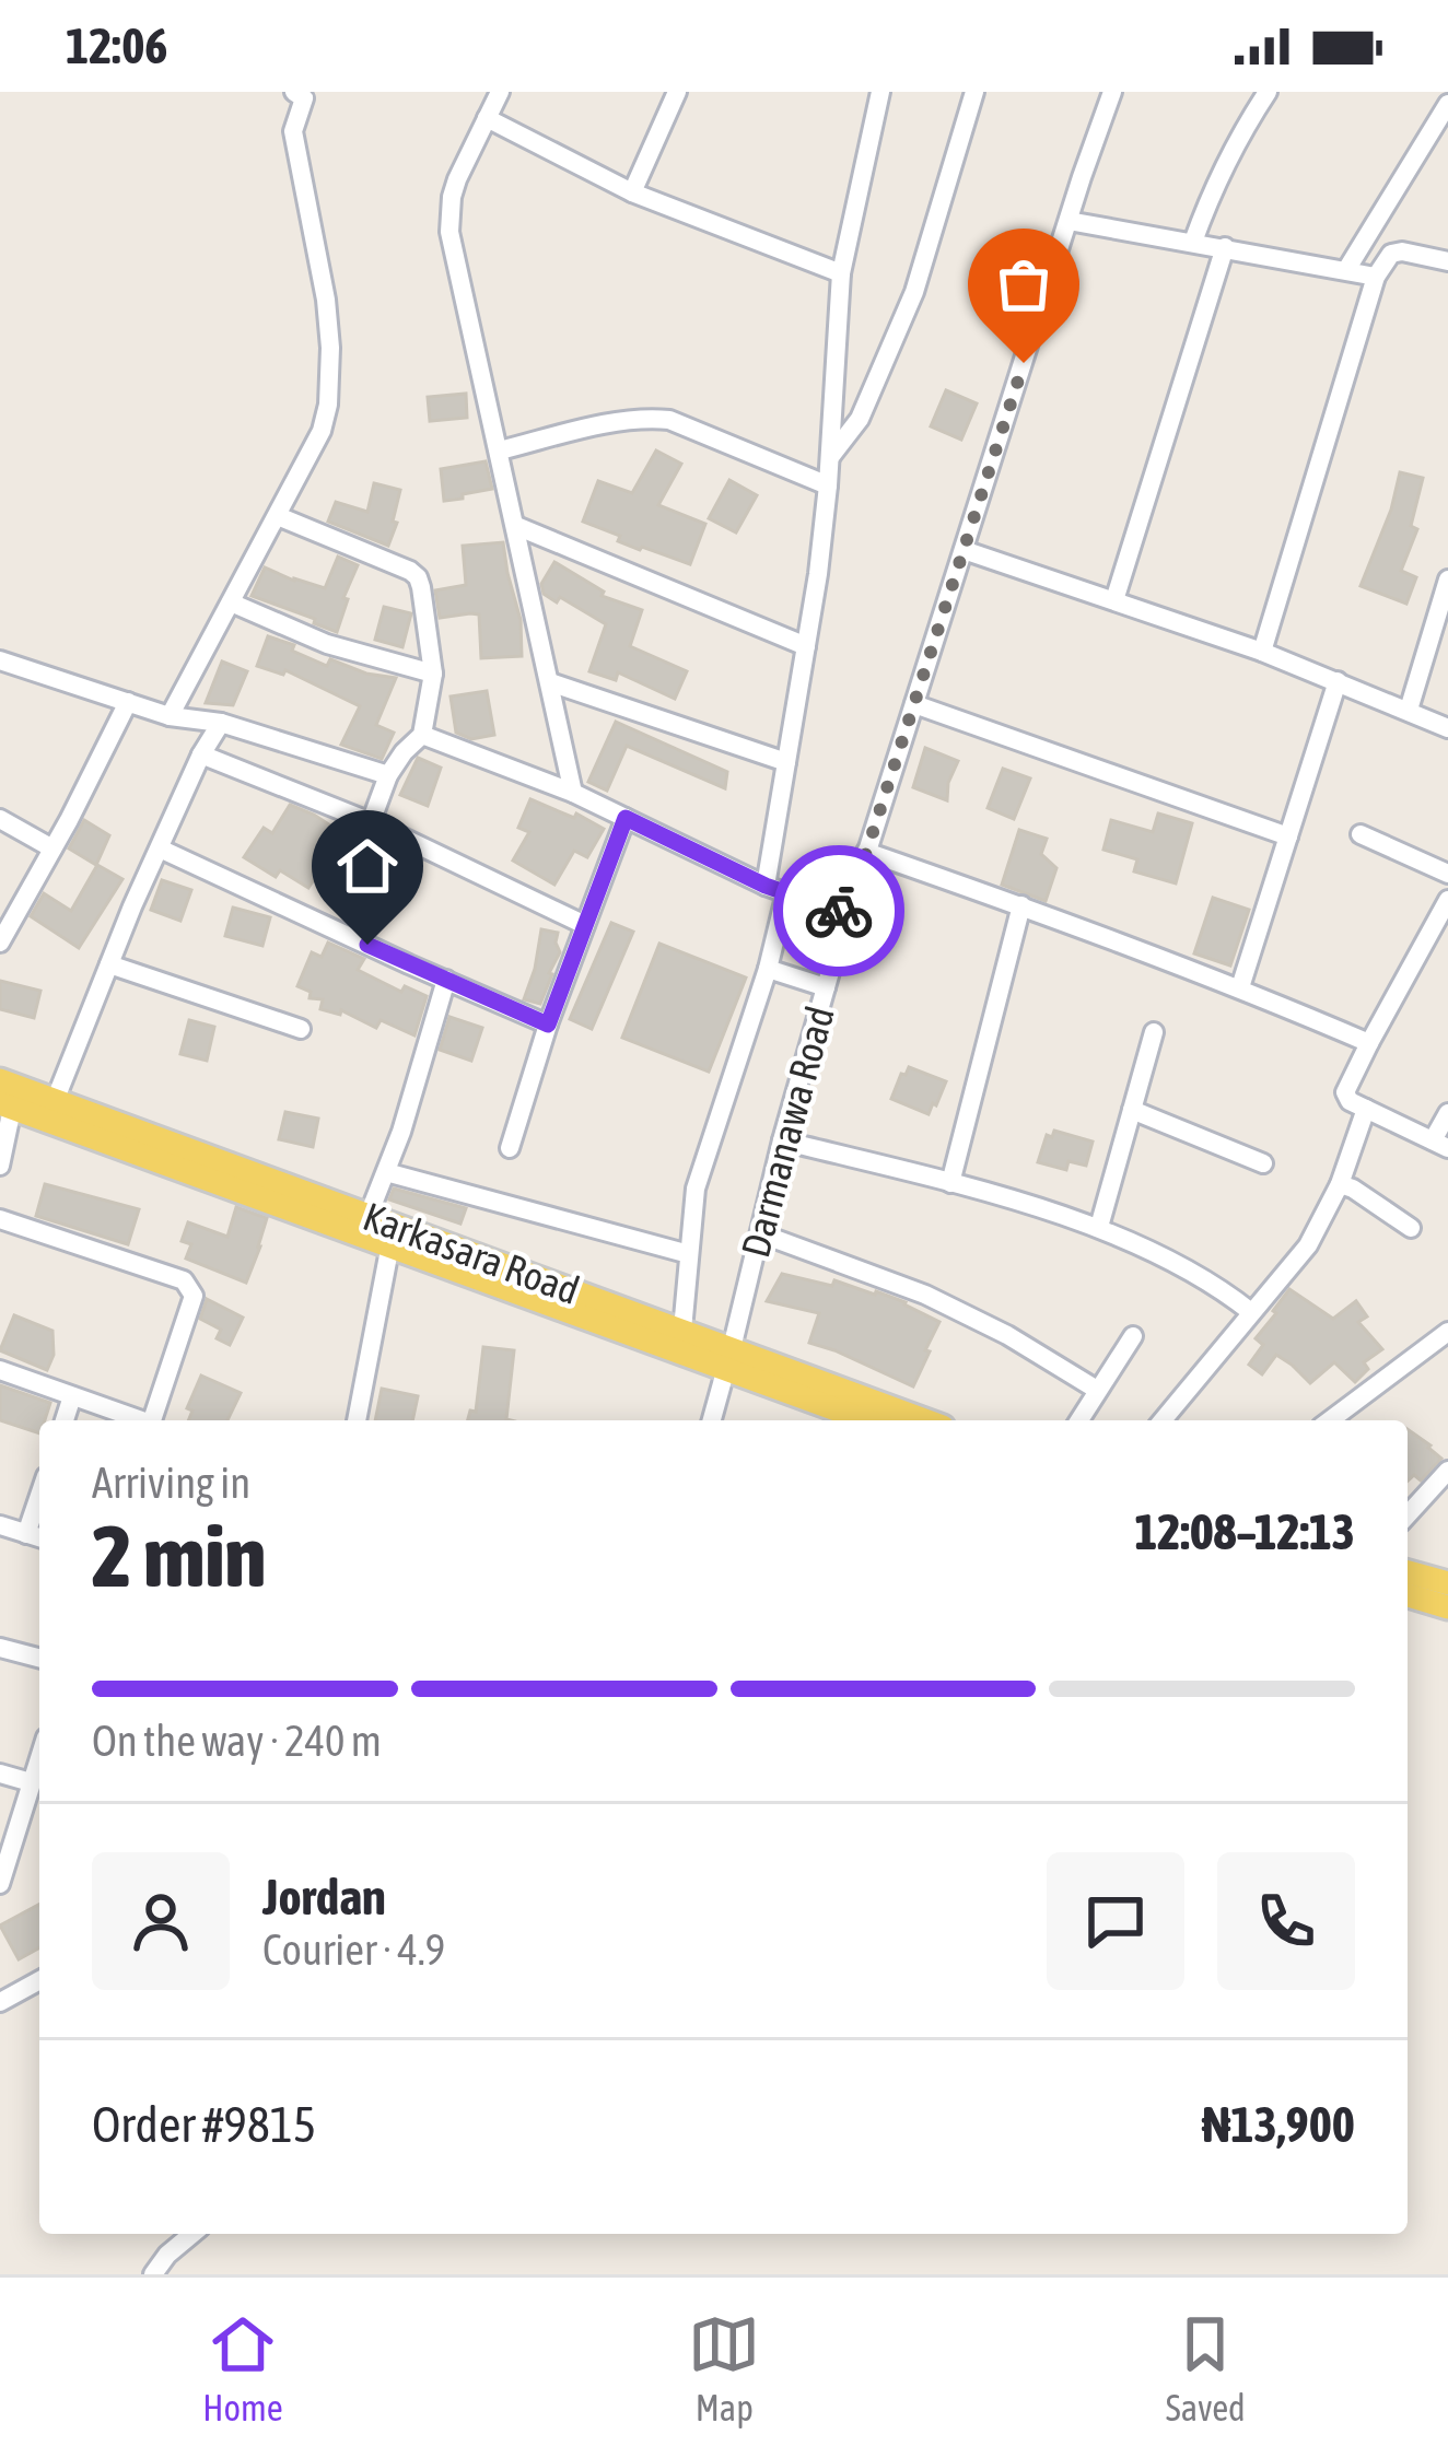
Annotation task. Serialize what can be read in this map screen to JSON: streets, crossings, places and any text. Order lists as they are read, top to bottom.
{
  "streets": {
    "main road": ["Karkasara Road"],
    "street": ["Darmanawa Road"]
  },
  "crossings": [
    ["Darmanawa Road", "Karkasara Road"]
  ],
  "page": {
    "status": "12:06",
    "heading": ["2 min", "Arriving in", "12:08–12:13"],
    "panel": [
      "Jordan",
      "Courier · 4.9",
      "Order #9815",
      "₦13,900"
    ],
    "bar": "On the way · 240 m",
    "tabs": ["Home", "Map", "Saved"]
  }
}
